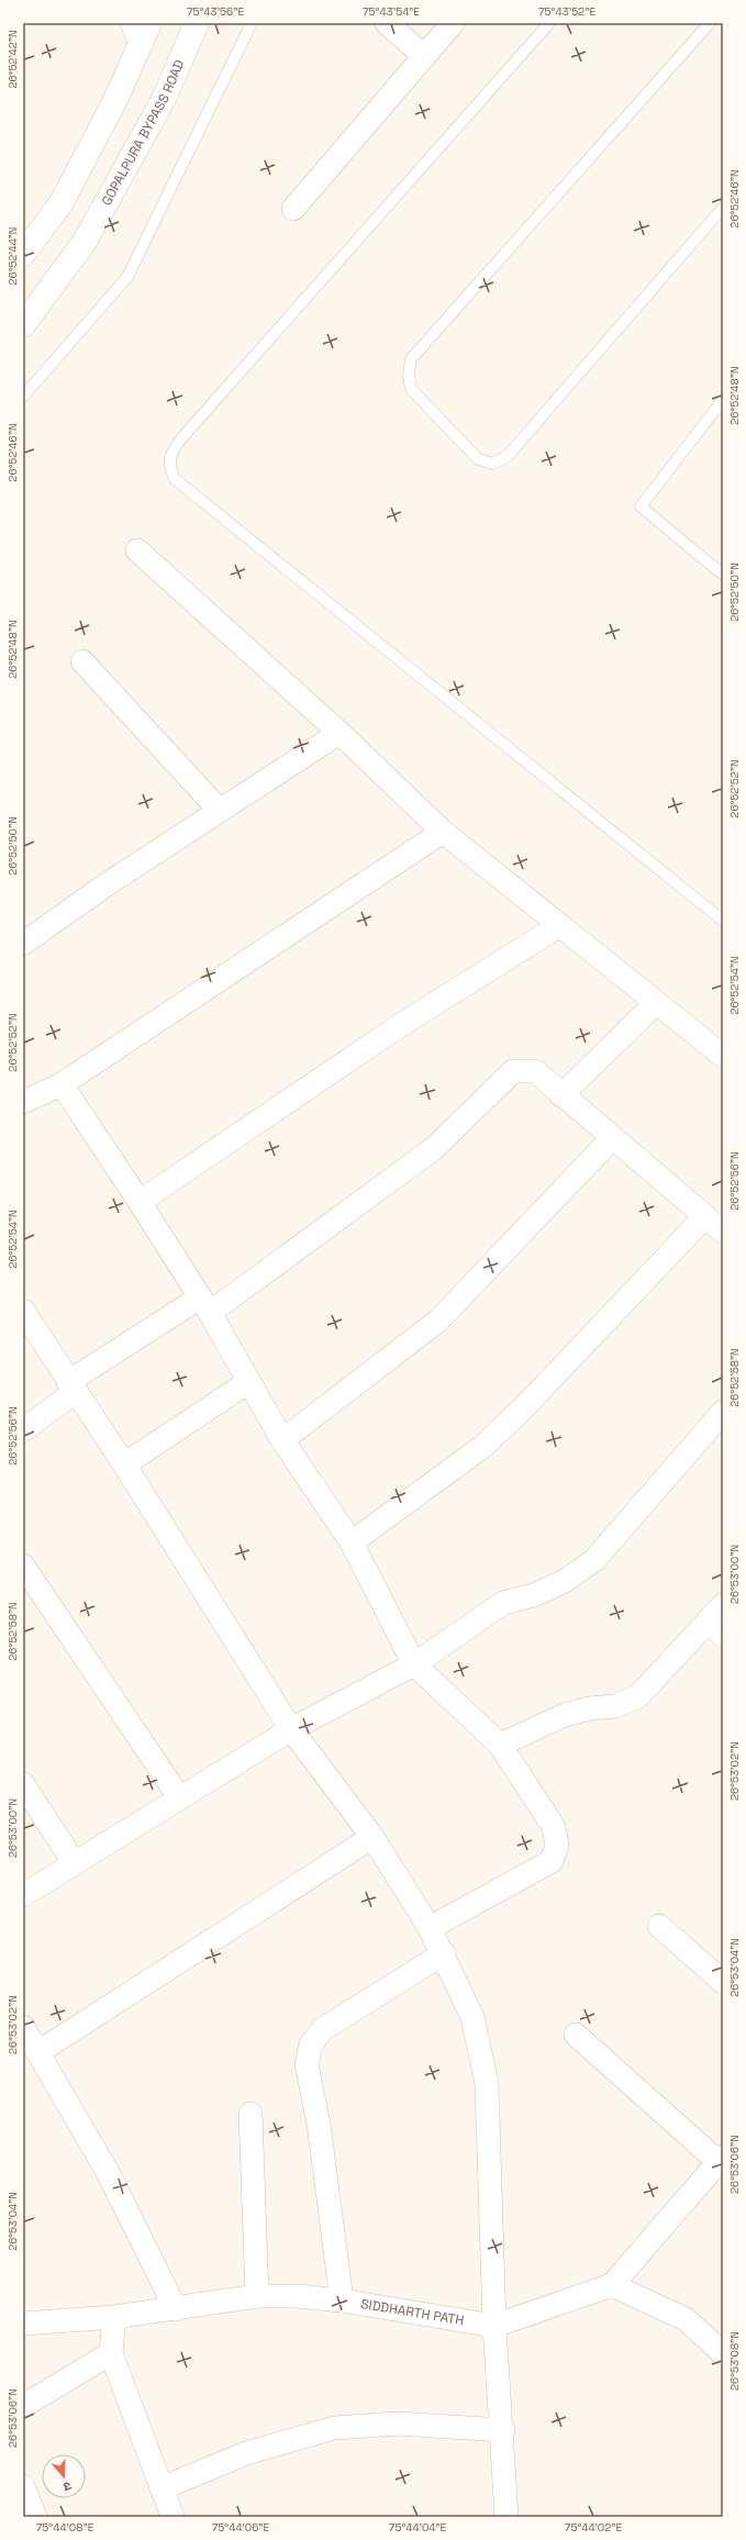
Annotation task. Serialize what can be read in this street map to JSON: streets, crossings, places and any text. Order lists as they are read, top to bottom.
{
  "streets": {
    "street": ["GOPALPURA BYPASS ROAD", "SIDDHARTH PATH"]
  },
  "north": "bottom",
  "coordinates": [
    "75°43'56\"E",
    "75°43'54\"E",
    "75°43'52\"E",
    "26°52'42\"N",
    "26°52'46\"N",
    "26°52'44\"N",
    "26°52'48\"N",
    "26°52'50\"N",
    "26°52'52\"N",
    "26°52'54\"N",
    "26°52'56\"N",
    "26°52'58\"N",
    "26°53'00\"N",
    "26°53'02\"N",
    "26°53'04\"N",
    "26°53'06\"N",
    "26°53'08\"N",
    "75°44'08\"E",
    "75°44'06\"E",
    "75°44'04\"E",
    "75°44'02\"E"
  ]
}
